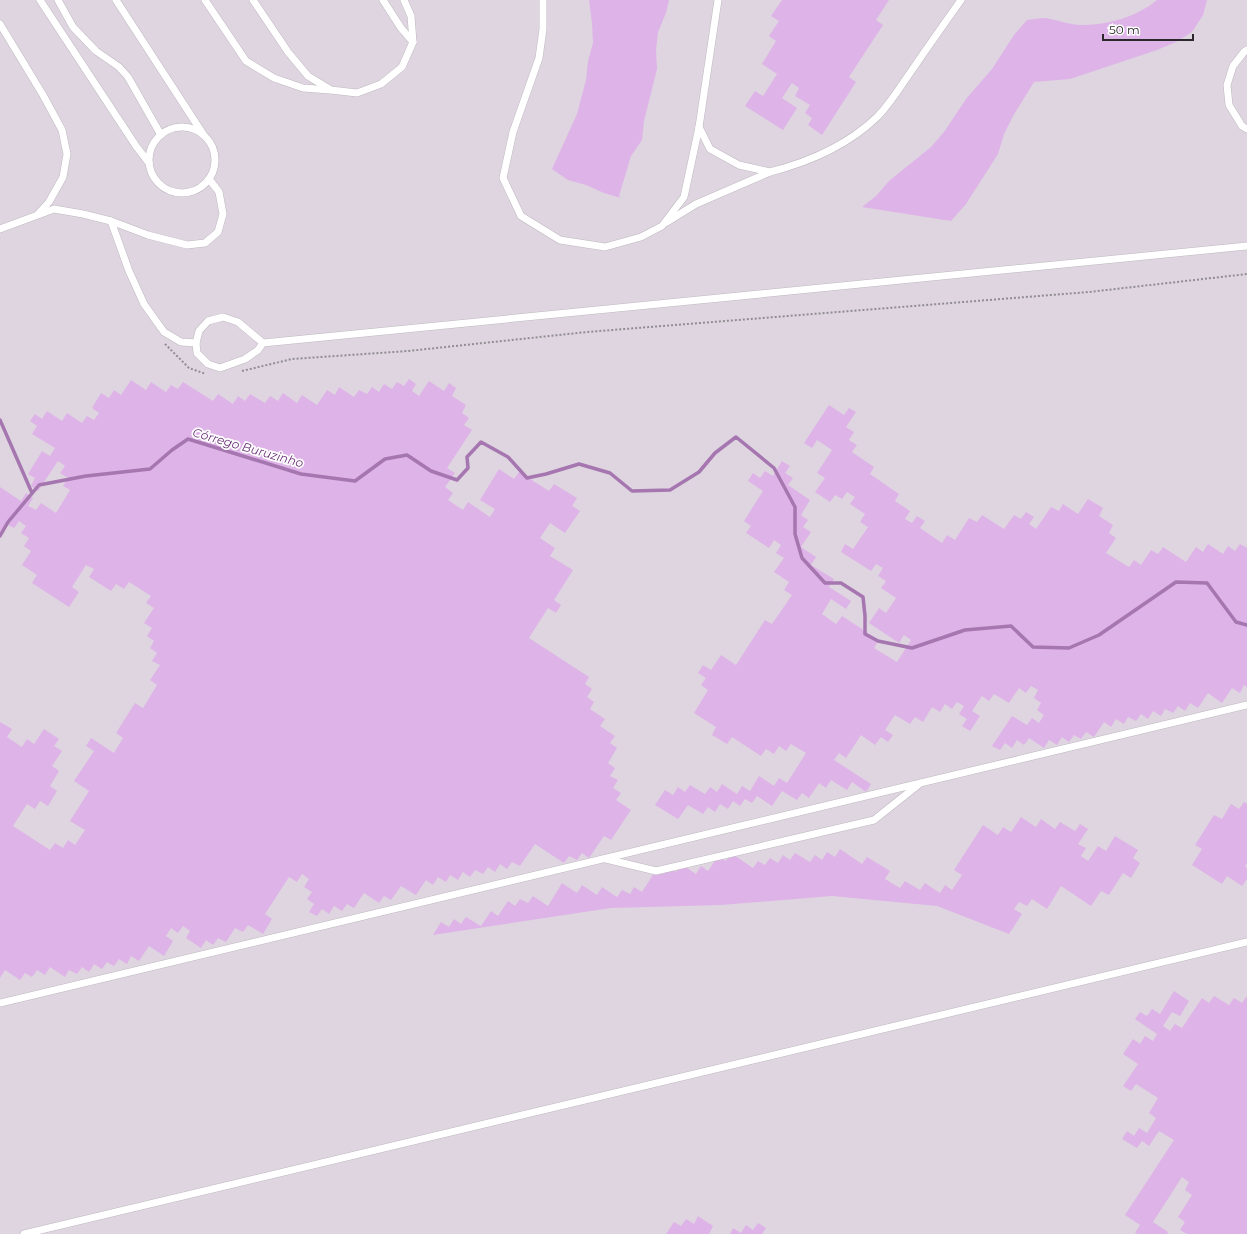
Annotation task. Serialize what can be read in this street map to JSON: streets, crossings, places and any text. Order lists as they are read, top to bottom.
{
  "water": ["Córrego Buruzinho"],
  "scale_bar": "50 m"
}
